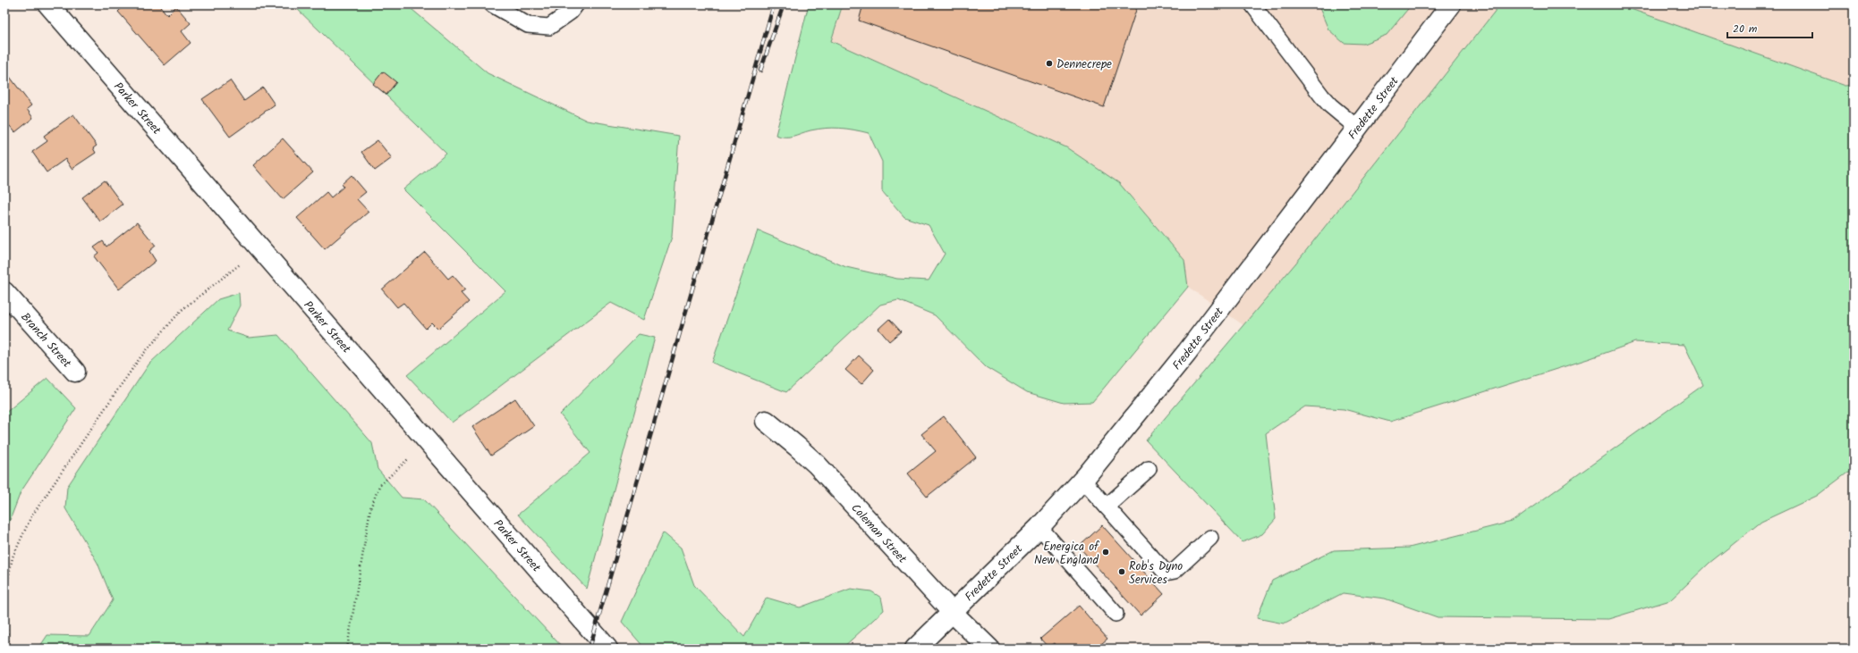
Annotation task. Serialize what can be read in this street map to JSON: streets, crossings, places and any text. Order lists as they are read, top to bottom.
{
  "streets": {
    "street": [
      "Parker Street",
      "Fredette Street",
      "Branch Street",
      "Coleman Street"
    ]
  },
  "crossings": [
    ["Fredette Street", "Coleman Street"]
  ],
  "places": ["Dennecrepe", "Energica of New England", "Rob's Dyno Services"],
  "scale_bar": "20 m"
}
